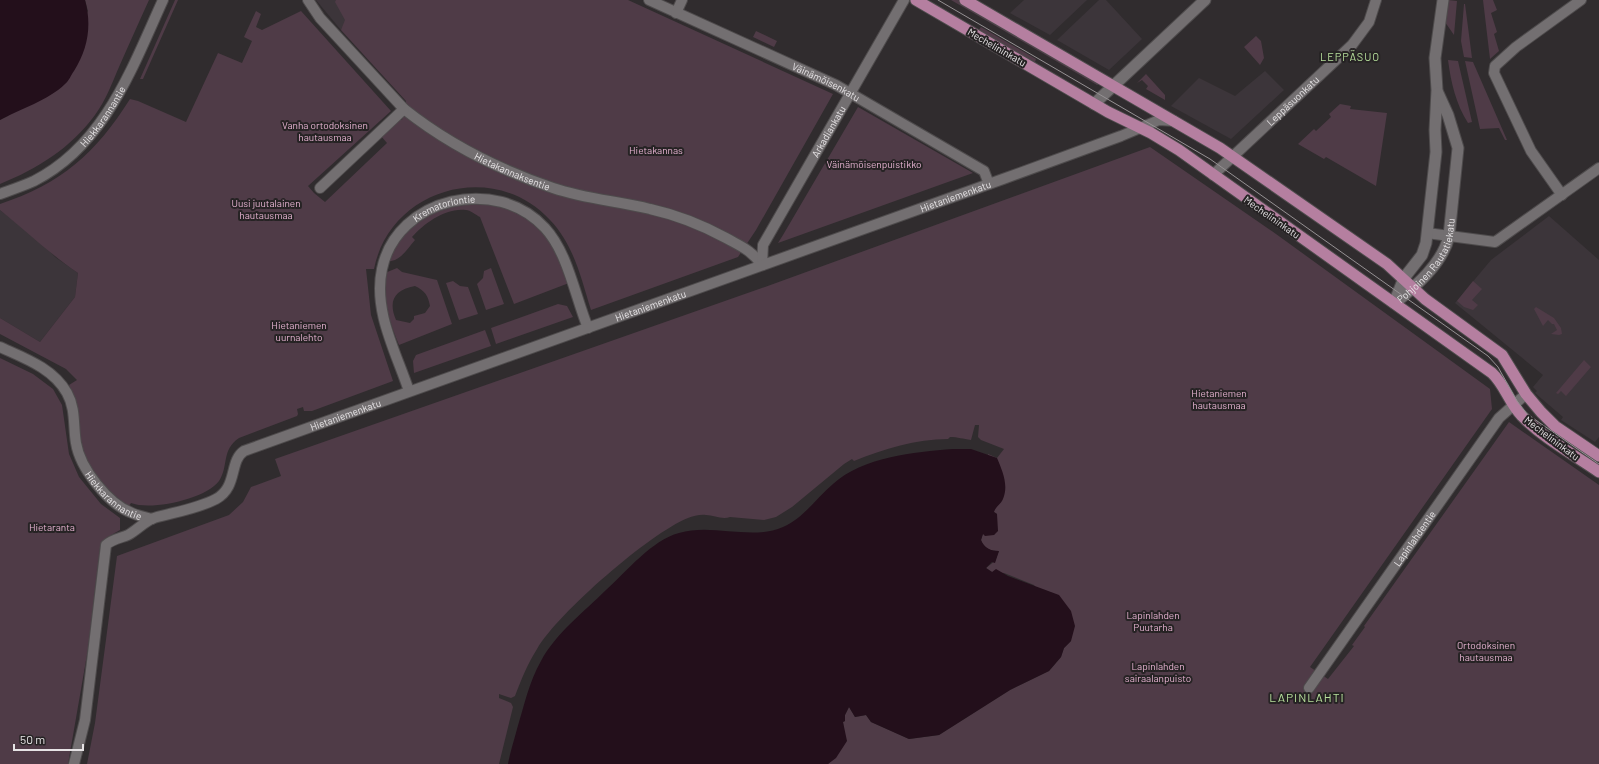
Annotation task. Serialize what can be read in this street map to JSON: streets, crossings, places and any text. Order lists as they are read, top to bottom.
{
  "streets": {
    "main road": ["Mechelininkatu", "Pohjoinen Rautatiekatu"],
    "street": [
      "Väinämöisenkatu",
      "Leppäsuonkatu",
      "Hiekkarannantie",
      "Arkadiankatu",
      "Hietakannaksentie",
      "Hietaniemenkatu",
      "Krematoriontie",
      "Lapinlahdentie"
    ]
  },
  "crossings": [
    ["Mechelininkatu", "Leppäsuonkatu"],
    ["Mechelininkatu", "Hietaniemenkatu"],
    ["Mechelininkatu", "Pohjoinen Rautatiekatu"],
    ["Mechelininkatu", "Lapinlahdentie"],
    ["Väinämöisenkatu", "Arkadiankatu"],
    ["Väinämöisenkatu", "Hietaniemenkatu"],
    ["Hiekkarannantie", "Hietaniemenkatu"],
    ["Arkadiankatu", "Hietakannaksentie"],
    ["Arkadiankatu", "Hietaniemenkatu"],
    ["Hietakannaksentie", "Hietaniemenkatu"],
    ["Hietaniemenkatu", "Krematoriontie"]
  ],
  "districts": ["LEPPÄSUO", "LAPINLAHTI"],
  "parks": [
    "Vanha ortodoksinen hautausmaa",
    "Hietakannas",
    "Väinämöisenpuistikko",
    "Uusi juutalainen hautausmaa",
    "Hietaniemen uurnalehto",
    "Hietaniemen hautausmaa",
    "Hietaranta",
    "Lapinlahden Puutarha",
    "Ortodoksinen hautausmaa",
    "Lapinlahden sairaalanpuisto"
  ],
  "scale_bar": "50 m"
}
